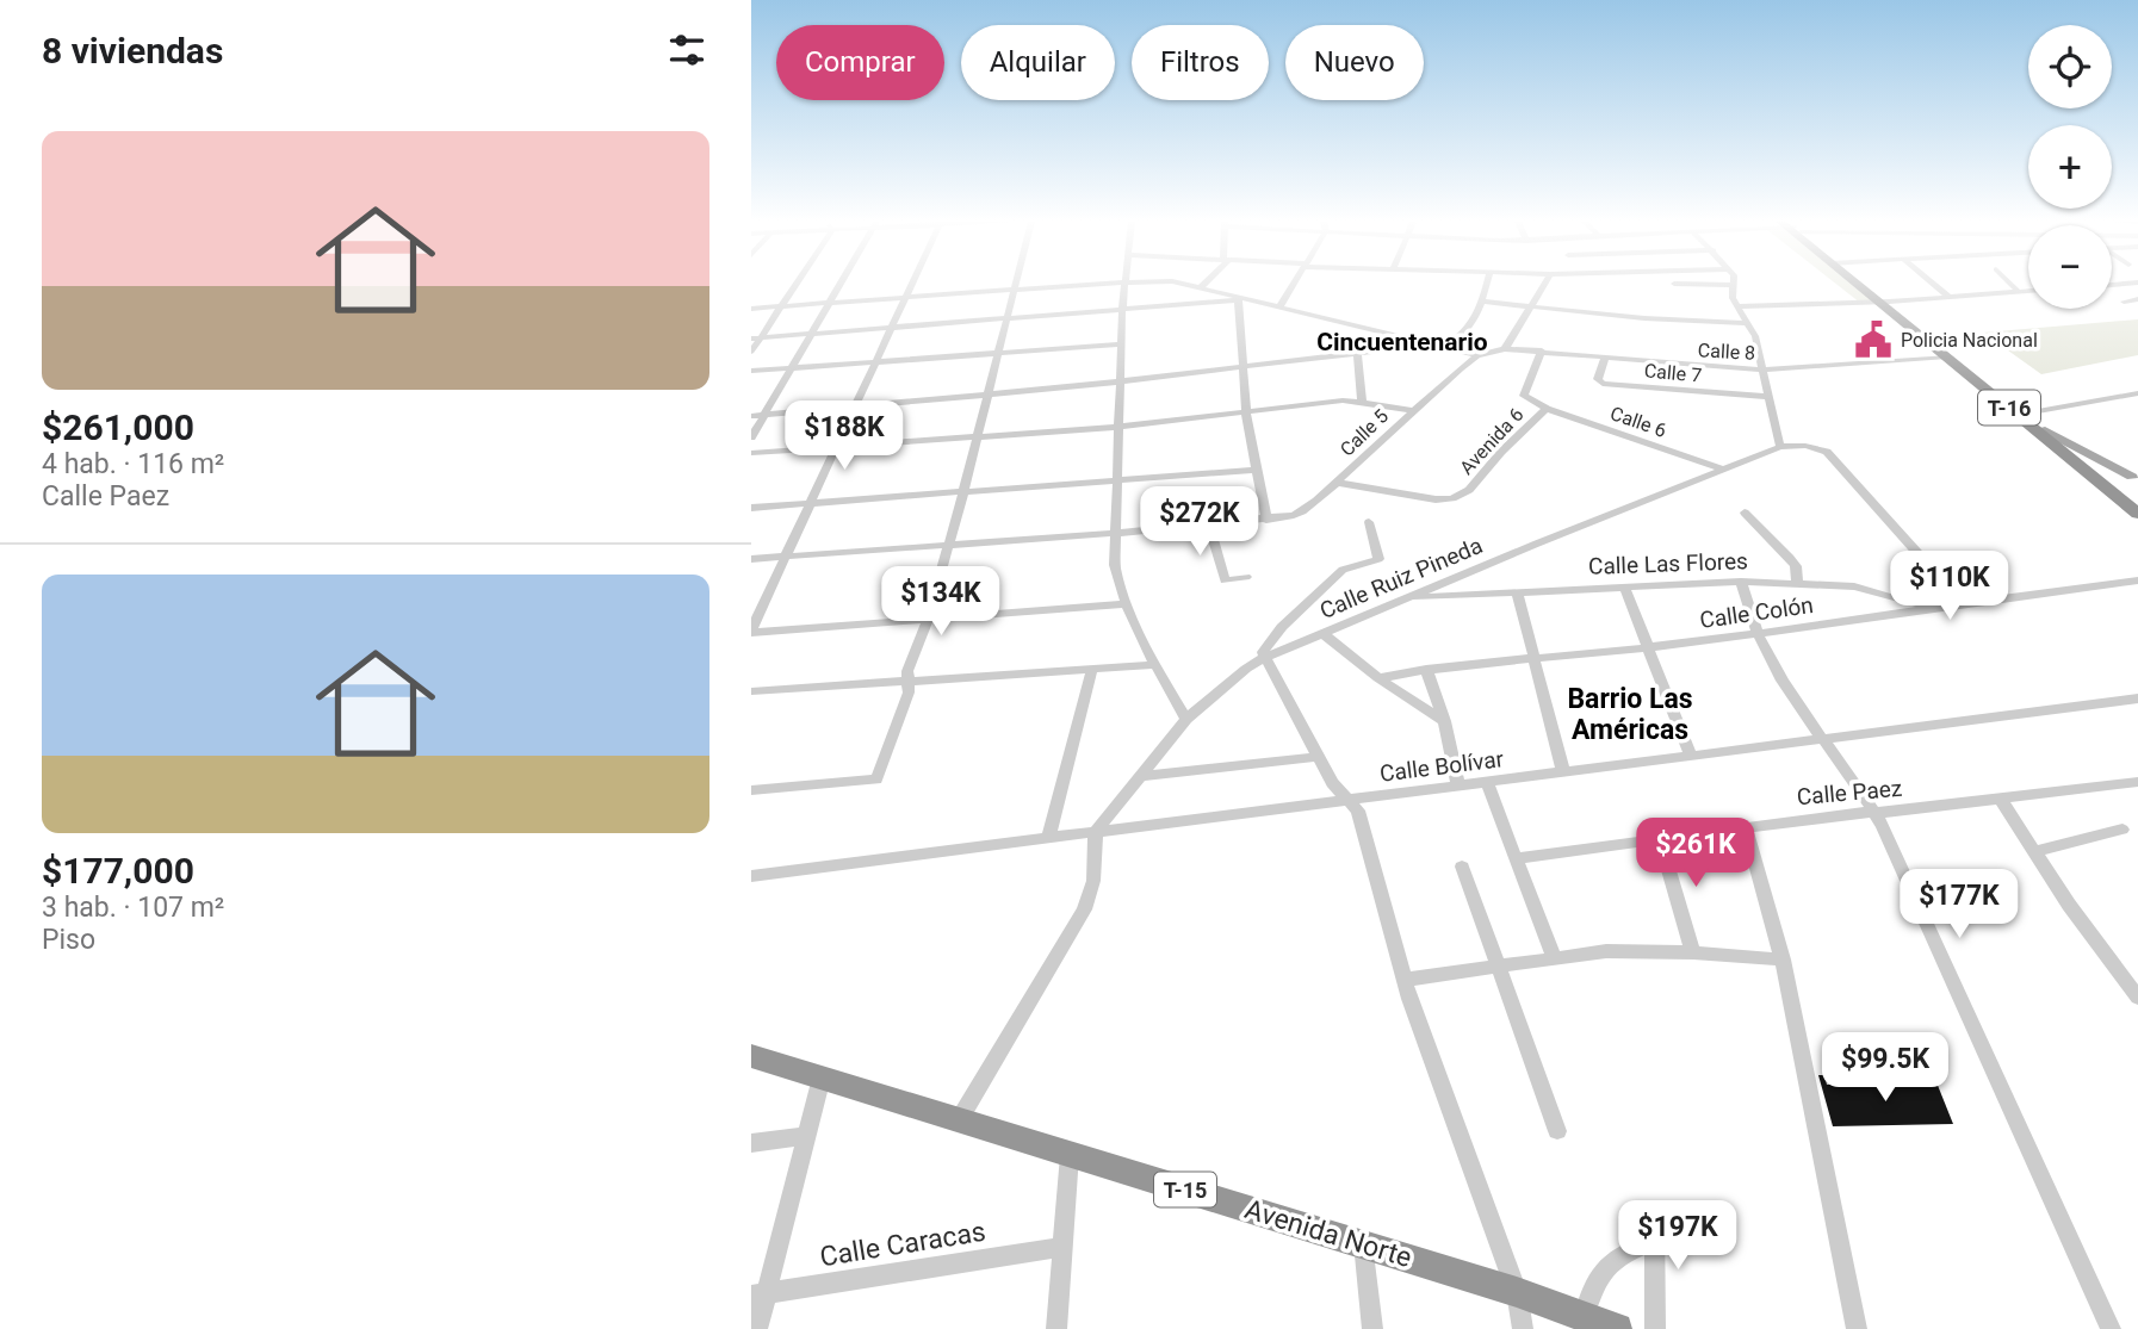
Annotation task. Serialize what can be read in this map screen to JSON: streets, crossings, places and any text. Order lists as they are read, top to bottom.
{
  "streets": {
    "highway": ["T-16", "T-15", "Avenida Norte"],
    "street": [
      "Calle 8",
      "Calle 7",
      "Calle 6",
      "Calle 5",
      "Avenida 6",
      "Calle Las Flores",
      "Calle Ruiz Pineda",
      "Calle Colón",
      "Calle Bolívar",
      "Calle Paez",
      "Calle Caracas"
    ]
  },
  "crossings": [
    ["Calle 8", "Calle 7"],
    ["Calle 8", "T-16"],
    ["Calle 8", "Calle 5"],
    ["Calle 8", "Avenida 6"],
    ["Calle 6", "Avenida 6"],
    ["Calle 6", "Calle Ruiz Pineda"],
    ["Calle 5", "Avenida 6"],
    ["Calle Las Flores", "Calle Ruiz Pineda"],
    ["Calle Las Flores", "Calle Colón"],
    ["Calle Ruiz Pineda", "Calle Bolívar"]
  ],
  "districts": ["Cincuentenario", "Barrio Las Américas"],
  "places": {
    "public building": ["Policia Nacional"]
  },
  "page": {
    "heading": "8 viviendas",
    "map_buttons": ["+", "−"],
    "chip": [
      "Comprar",
      "Alquilar",
      "Filtros",
      "Nuevo"
    ],
    "list": [
      {
        "name": "$261,000",
        "note": "4 hab. · 116 m² · Calle Paez"
      },
      {
        "name": "$177,000",
        "note": "3 hab. · 107 m² · Piso"
      }
    ],
    "price": [
      "$188K",
      "$272K",
      "$110K",
      "$134K",
      "$261K",
      "$177K",
      "$99.5K",
      "$197K"
    ]
  }
}
